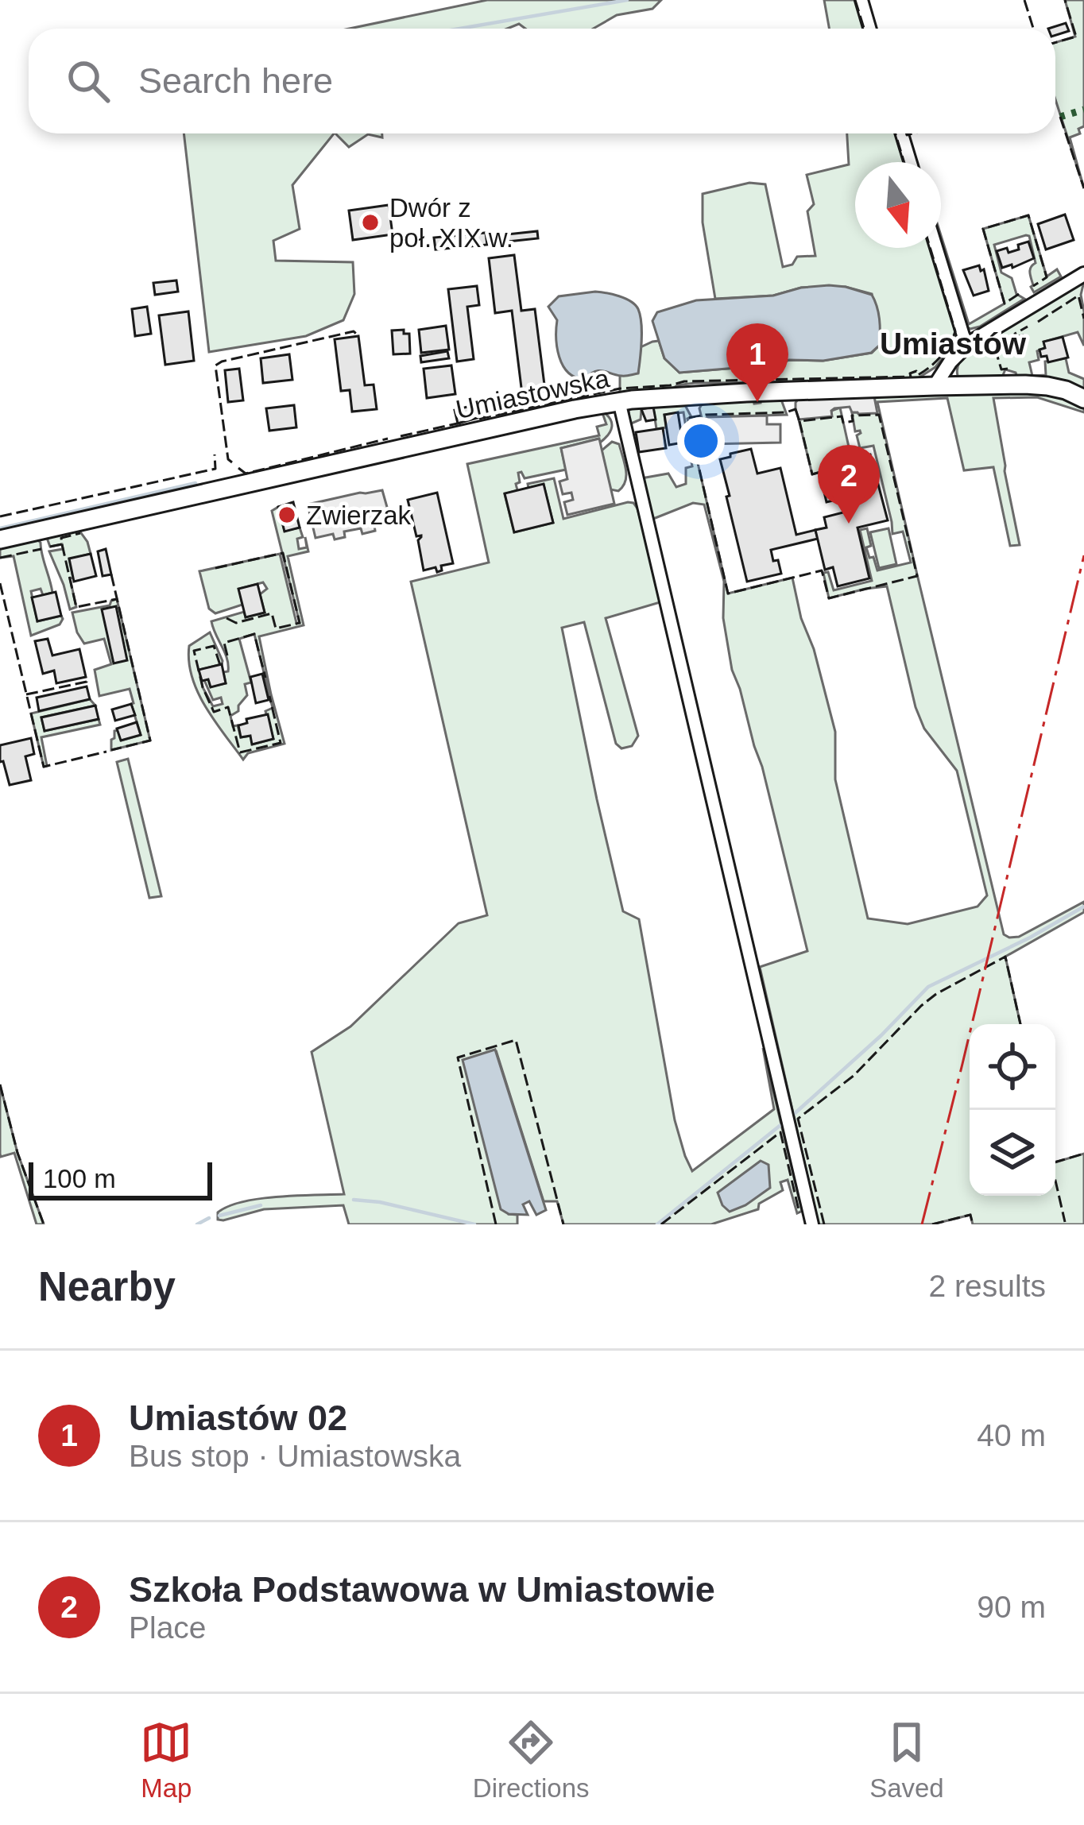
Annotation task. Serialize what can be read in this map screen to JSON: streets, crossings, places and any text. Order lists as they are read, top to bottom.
{
  "streets": {
    "main road": ["Umiastowska"]
  },
  "districts": ["Umiastów"],
  "places": ["Dwór z poł. XIX w.", "Zwierzak"],
  "scale_bar": "100 m",
  "north": "bottom",
  "page": {
    "search": "Search here",
    "pins": ["1", "2"],
    "scale": "100 m",
    "heading": ["Nearby", "2 results"],
    "list": [
      {
        "mark": "1",
        "name": "Umiastów 02",
        "note": "Bus stop · Umiastowska",
        "value": "40 m"
      },
      {
        "mark": "2",
        "name": "Szkoła Podstawowa w Umiastowie",
        "note": "Place",
        "value": "90 m"
      }
    ],
    "nav": ["Map", "Directions", "Saved"]
  }
}
